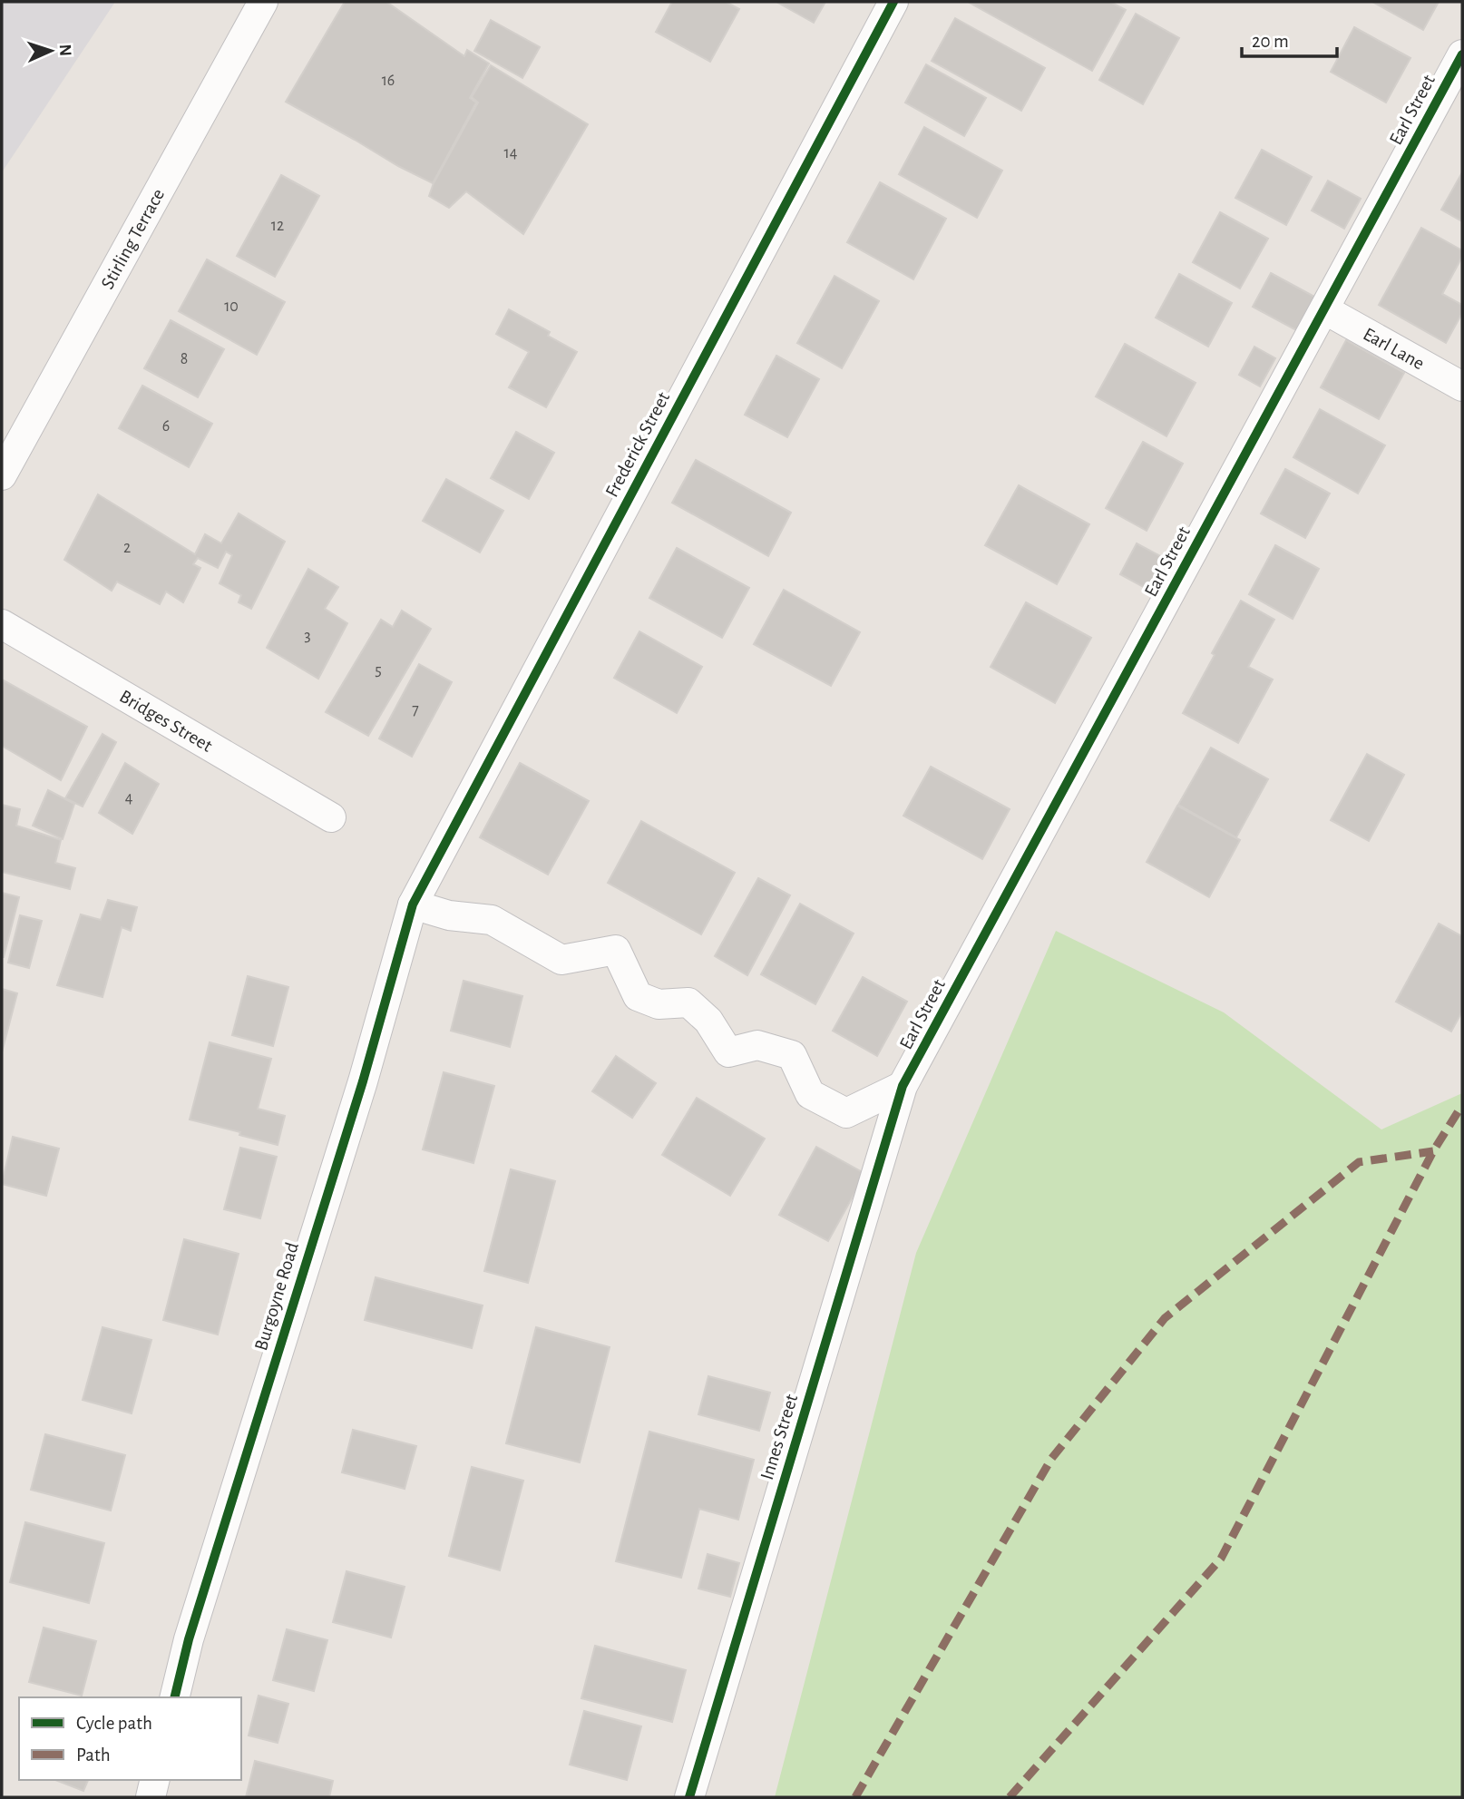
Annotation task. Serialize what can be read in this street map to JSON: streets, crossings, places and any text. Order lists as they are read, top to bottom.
{
  "streets": {
    "street": [
      "Earl Street",
      "Stirling Terrace",
      "Earl Lane",
      "Frederick Street",
      "Bridges Street",
      "Burgoyne Road",
      "Innes Street"
    ]
  },
  "crossings": [
    ["Earl Street", "Earl Lane"],
    ["Earl Street", "Innes Street"],
    ["Frederick Street", "Burgoyne Road"]
  ],
  "house_numbers": [
    "16",
    "14",
    "12",
    "10",
    "8",
    "6",
    "2",
    "3",
    "5",
    "7",
    "4"
  ],
  "legend": ["Cycle path", "Path"],
  "scale_bar": "20 m",
  "north": "right"
}
